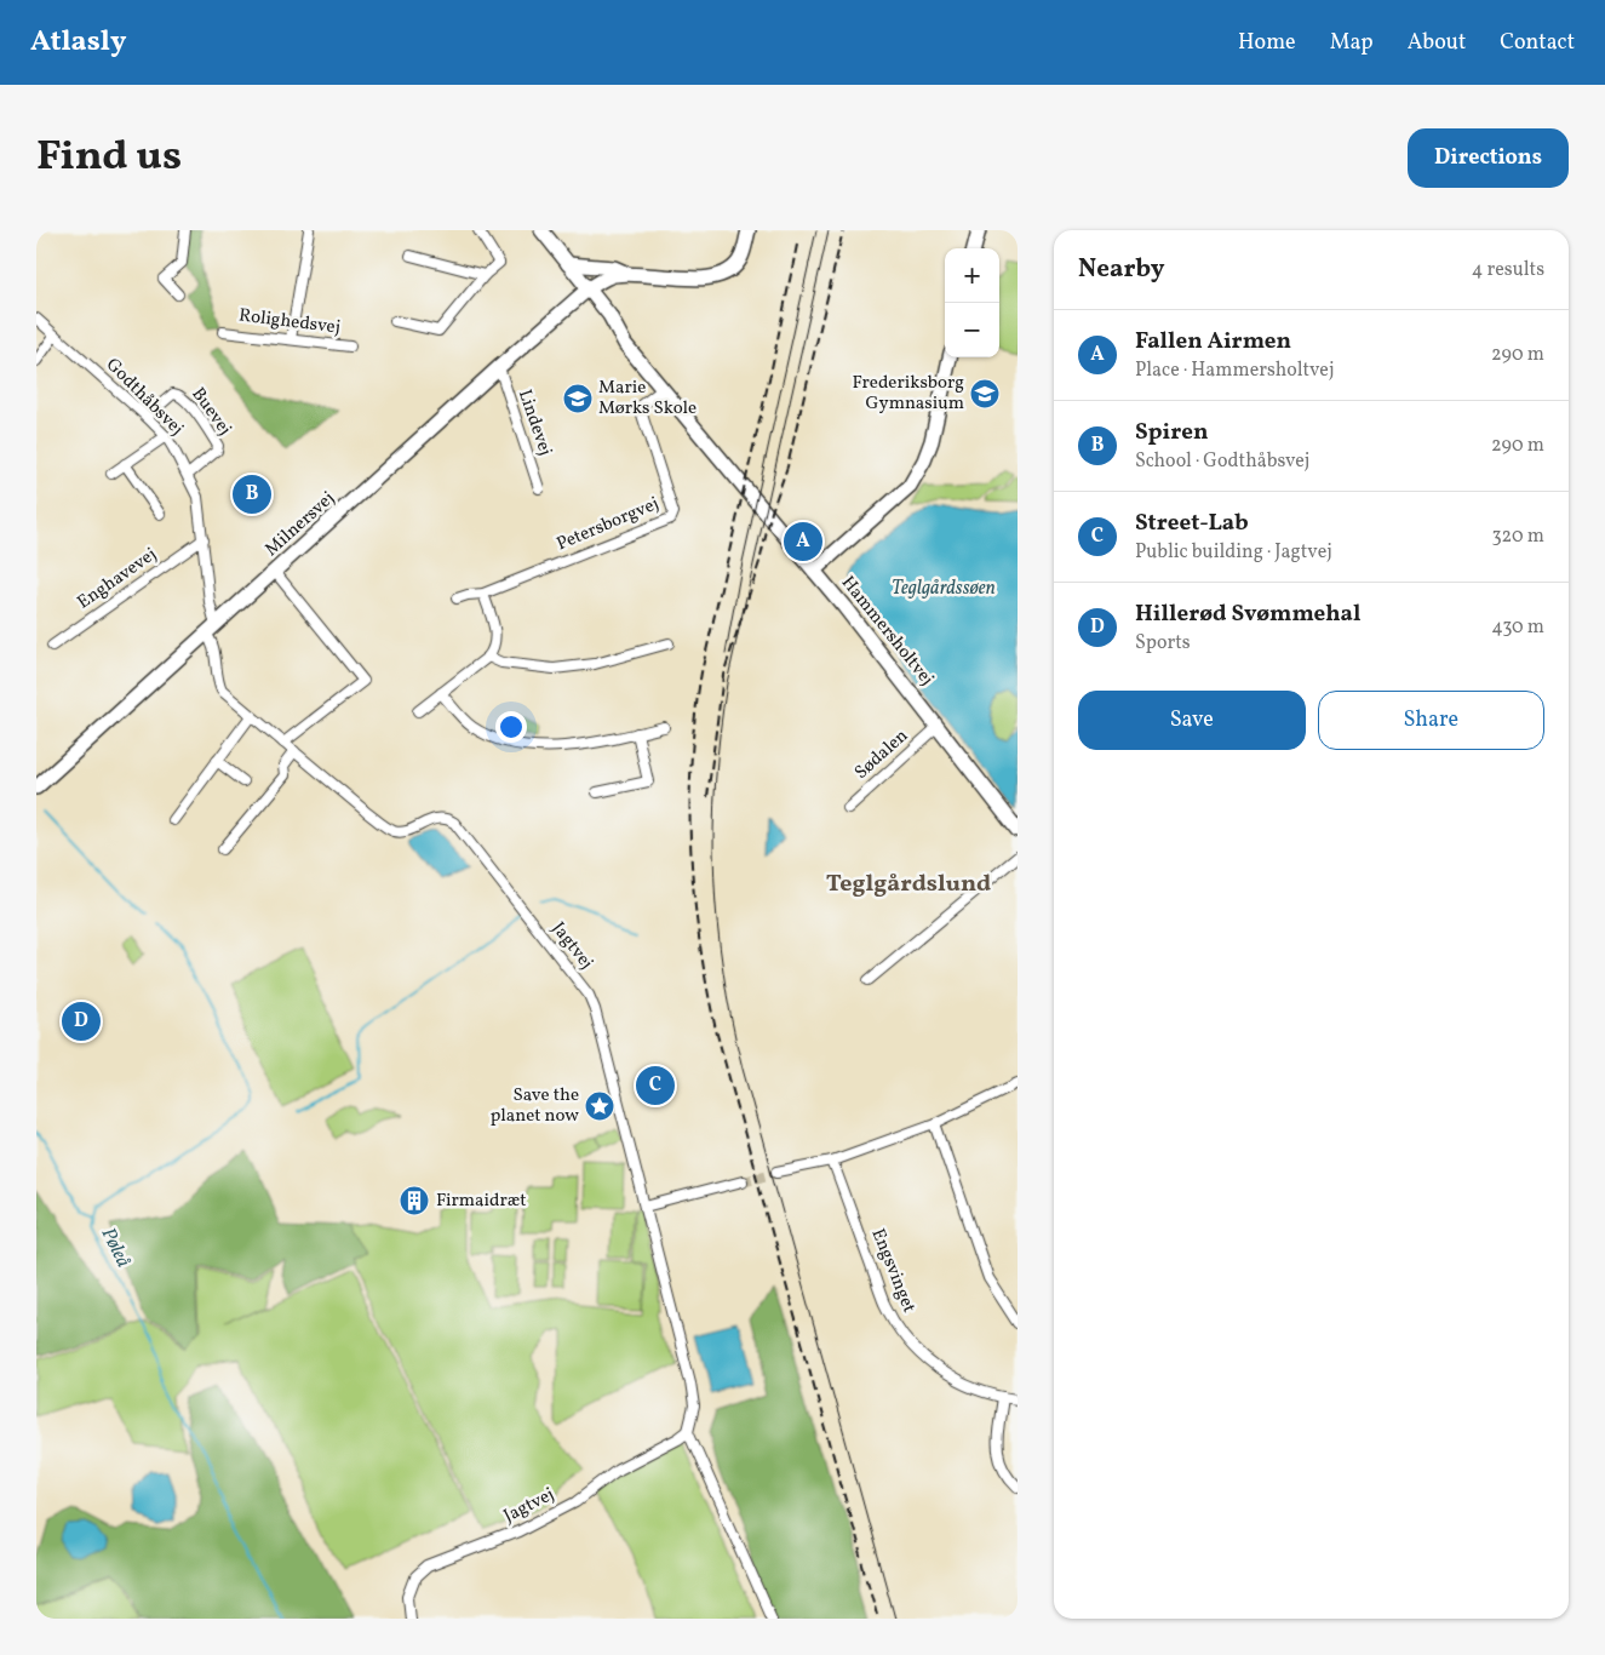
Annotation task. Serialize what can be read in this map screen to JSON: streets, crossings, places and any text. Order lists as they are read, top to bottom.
{
  "streets": {
    "street": [
      "Rolighedsvej",
      "Godthåbsvej",
      "Buevej",
      "Lindevej",
      "Milnersvej",
      "Petersborgvej",
      "Enghavevej",
      "Hammersholtvej",
      "Sødalen",
      "Jagtvej",
      "Engsvinget"
    ]
  },
  "crossings": [
    ["Godthåbsvej", "Buevej"],
    ["Godthåbsvej", "Milnersvej"],
    ["Godthåbsvej", "Enghavevej"],
    ["Godthåbsvej", "Jagtvej"],
    ["Lindevej", "Milnersvej"],
    ["Milnersvej", "Hammersholtvej"],
    ["Petersborgvej", "Hammersholtvej"],
    ["Hammersholtvej", "Sødalen"]
  ],
  "districts": ["Teglgårdslund"],
  "water": ["Teglgårdssøen", "Pøleå"],
  "places": {
    "school or university": ["Frederiksborg Gymnasium", "Marie Mørks Skole"],
    "place": ["Save the planet now"],
    "building": ["Firmaidræt"]
  },
  "page": {
    "header": "Atlasly",
    "nav": [
      "Home",
      "Map",
      "About",
      "Contact"
    ],
    "title": "Find us",
    "buttons": [
      "Directions",
      ["Save", "Share"]
    ],
    "heading": ["Nearby", "4 results"],
    "map_buttons": ["+", "−"],
    "list": [
      {
        "mark": "A",
        "name": "Fallen Airmen",
        "note": "Place · Hammersholtvej",
        "value": "290 m"
      },
      {
        "mark": "B",
        "name": "Spiren",
        "note": "School · Godthåbsvej",
        "value": "290 m"
      },
      {
        "mark": "C",
        "name": "Street-Lab",
        "note": "Public building · Jagtvej",
        "value": "320 m"
      },
      {
        "mark": "D",
        "name": "Hillerød Svømmehal",
        "note": "Sports",
        "value": "430 m"
      }
    ],
    "pins": [
      "B",
      "A",
      "D",
      "C"
    ]
  }
}
